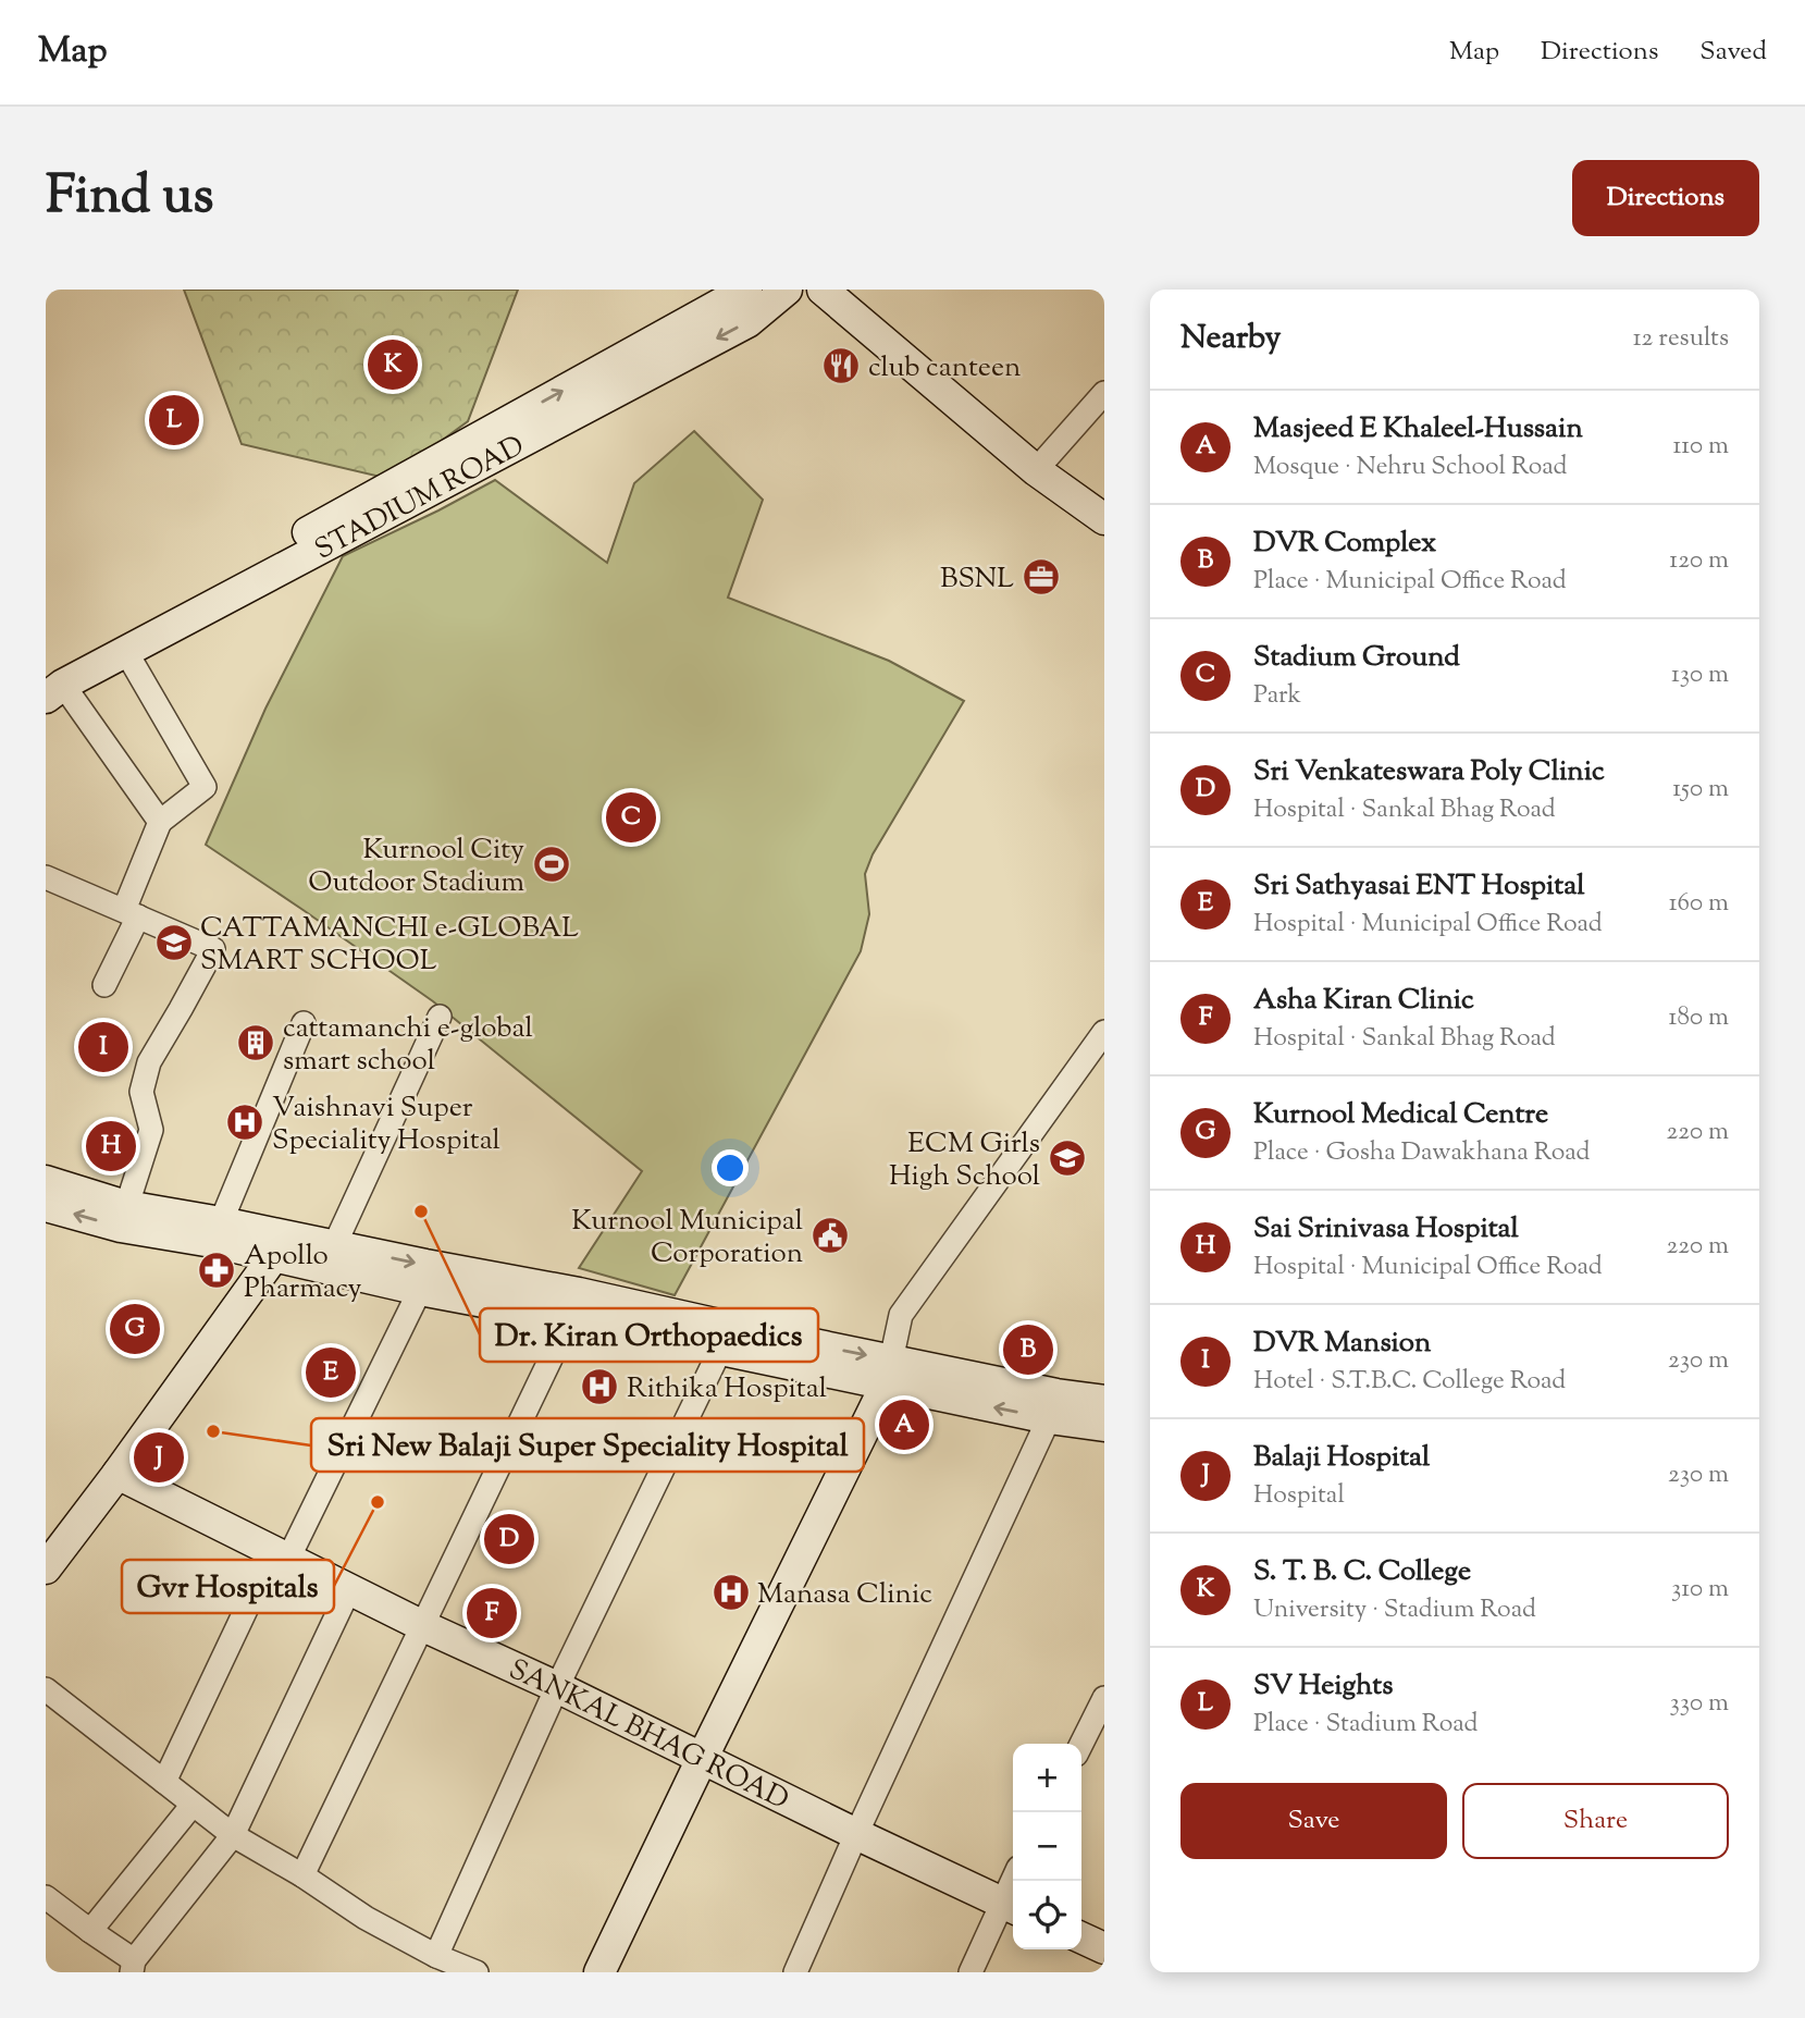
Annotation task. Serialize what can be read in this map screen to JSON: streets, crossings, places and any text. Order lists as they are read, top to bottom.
{
  "streets": {
    "street": ["STADIUM ROAD", "SANKAL BHAG ROAD"]
  },
  "places": {
    "restaurant": ["club canteen"],
    "office": ["BSNL"],
    "sports": ["Kurnool City Outdoor Stadium"],
    "school or university": ["CATTAMANCHI e-GLOBAL SMART SCHOOL", "ECM Girls High School"],
    "building": ["cattamanchi e-global smart school"],
    "hospital": ["Vaishnavi Super Speciality Hospital", "Rithika Hospital", "Manasa Clinic"],
    "other": ["Dr. Kiran Orthopaedics", "Sri New Balaji Super Speciality Hospital", "Gvr Hospitals"],
    "public building": ["Kurnool Municipal Corporation"],
    "pharmacy": ["Apollo Pharmacy"]
  },
  "page": {
    "header": "Map",
    "nav": ["Map", "Directions", "Saved"],
    "title": "Find us",
    "buttons": [
      "Directions",
      ["Save", "Share"]
    ],
    "heading": ["Nearby", "12 results"],
    "pins": [
      "K",
      "L",
      "C",
      "I",
      "H",
      "G",
      "B",
      "E",
      "A",
      "J",
      "D",
      "F"
    ],
    "list": [
      {
        "mark": "A",
        "name": "Masjeed E Khaleel-Hussain",
        "note": "Mosque · Nehru School Road",
        "value": "110 m"
      },
      {
        "mark": "B",
        "name": "DVR Complex",
        "note": "Place · Municipal Office Road",
        "value": "120 m"
      },
      {
        "mark": "C",
        "name": "Stadium Ground",
        "note": "Park",
        "value": "130 m"
      },
      {
        "mark": "D",
        "name": "Sri Venkateswara Poly Clinic",
        "note": "Hospital · Sankal Bhag Road",
        "value": "150 m"
      },
      {
        "mark": "E",
        "name": "Sri Sathyasai ENT Hospital",
        "note": "Hospital · Municipal Office Road",
        "value": "160 m"
      },
      {
        "mark": "F",
        "name": "Asha Kiran Clinic",
        "note": "Hospital · Sankal Bhag Road",
        "value": "180 m"
      },
      {
        "mark": "G",
        "name": "Kurnool Medical Centre",
        "note": "Place · Gosha Dawakhana Road",
        "value": "220 m"
      },
      {
        "mark": "H",
        "name": "Sai Srinivasa Hospital",
        "note": "Hospital · Municipal Office Road",
        "value": "220 m"
      },
      {
        "mark": "I",
        "name": "DVR Mansion",
        "note": "Hotel · S.T.B.C. College Road",
        "value": "230 m"
      },
      {
        "mark": "J",
        "name": "Balaji Hospital",
        "note": "Hospital",
        "value": "230 m"
      },
      {
        "mark": "K",
        "name": "S. T. B. C. College",
        "note": "University · Stadium Road",
        "value": "310 m"
      },
      {
        "mark": "L",
        "name": "SV Heights",
        "note": "Place · Stadium Road",
        "value": "330 m"
      }
    ],
    "map_buttons": ["+", "−"]
  }
}
